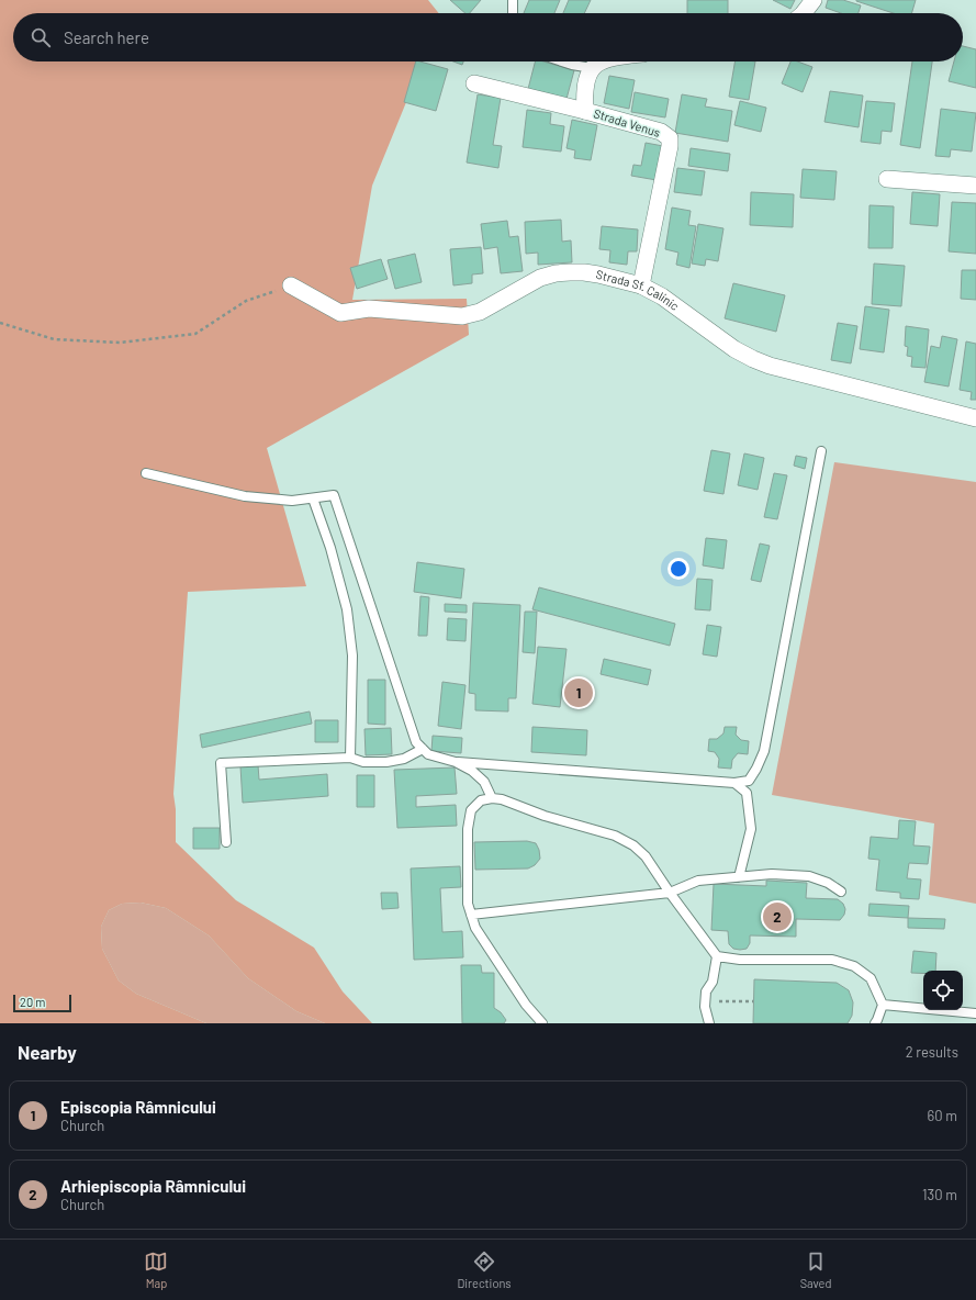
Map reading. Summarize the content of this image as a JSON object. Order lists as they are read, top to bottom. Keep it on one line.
{"streets":{"street":["Strada Venus","Strada Sf. Calinic"]},"crossings":[["Strada Venus","Strada Sf. Calinic"]],"scale_bar":"20 m","page":{"search":"Search here","pins":["1","2"],"scale":"20 m","heading":["Nearby","2 results"],"list":[{"mark":"1","name":"Episcopia Râmnicului","note":"Church","value":"60 m"},{"mark":"2","name":"Arhiepiscopia Râmnicului","note":"Church","value":"130 m"}],"nav":["Map","Directions","Saved"]}}
